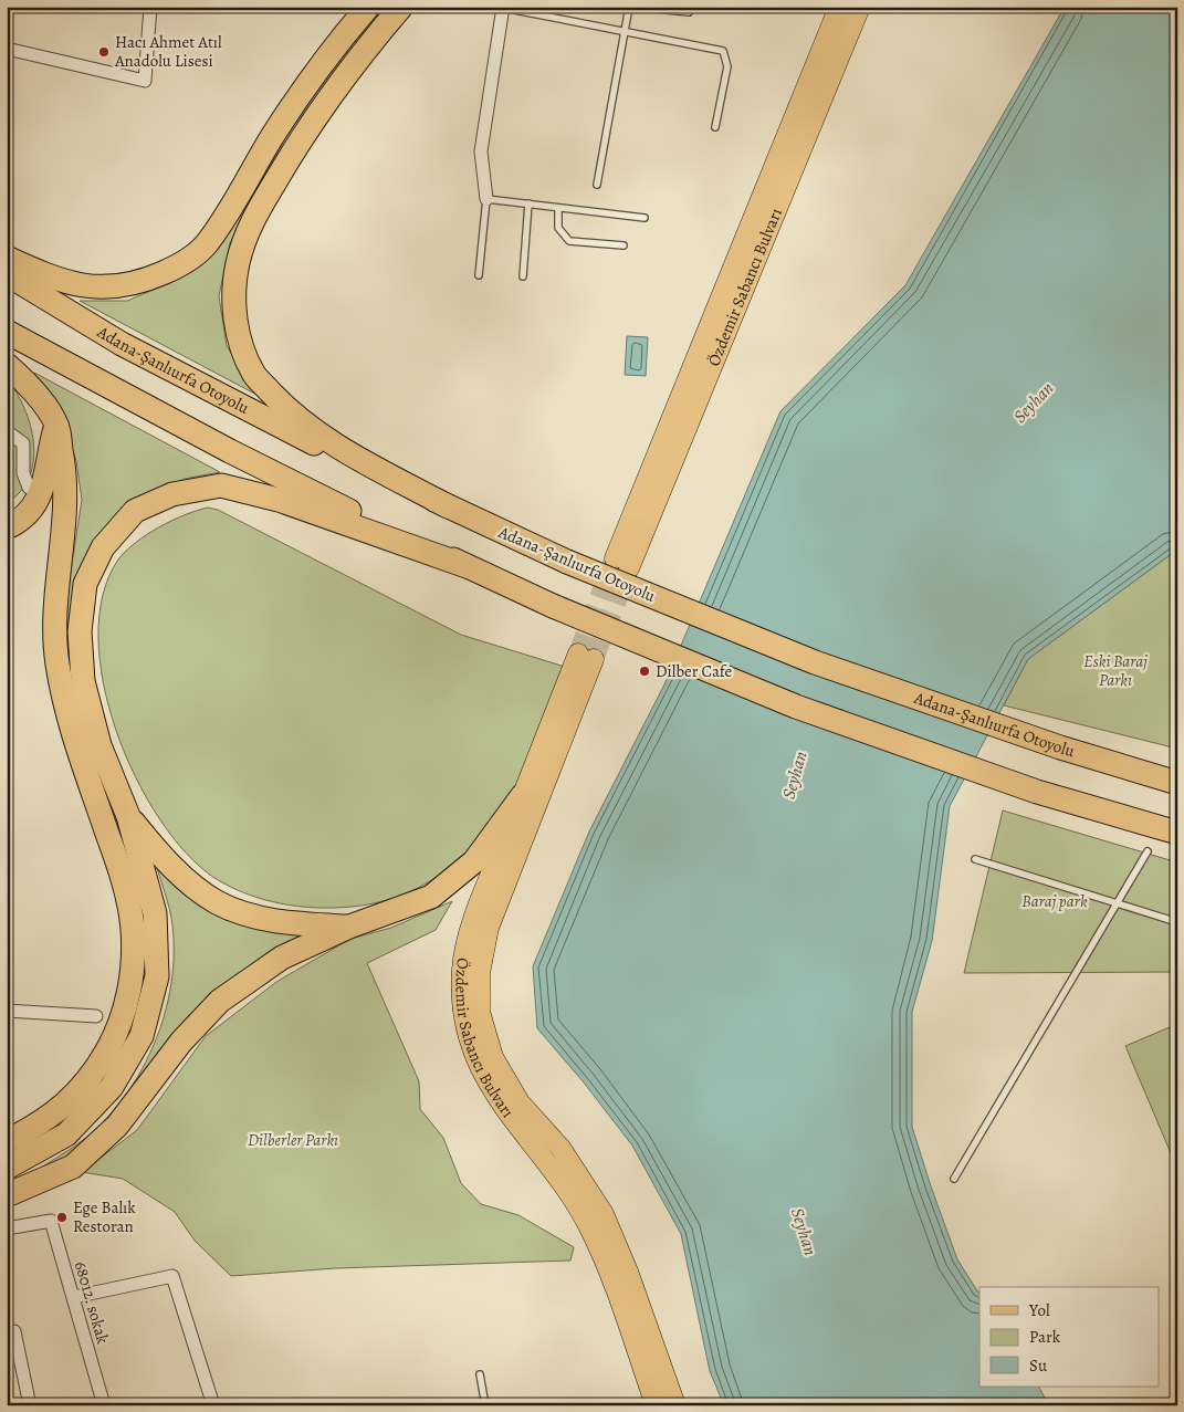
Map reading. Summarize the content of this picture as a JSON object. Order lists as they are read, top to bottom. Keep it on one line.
{"streets":{"highway":["Adana-Şanlıurfa Otoyolu"],"main road":["Özdemir Sabancı Bulvarı"],"street":["68012. sokak"]},"water":["Seyhan"],"parks":["Eski Baraj Parkı","Baraj park","Dilberler Parkı"],"places":["Hacı Ahmet Atıl Anadolu Lisesi","Dilber Cafe","Ege Balık Restoran"],"legend":["Yol","Park","Su"]}
